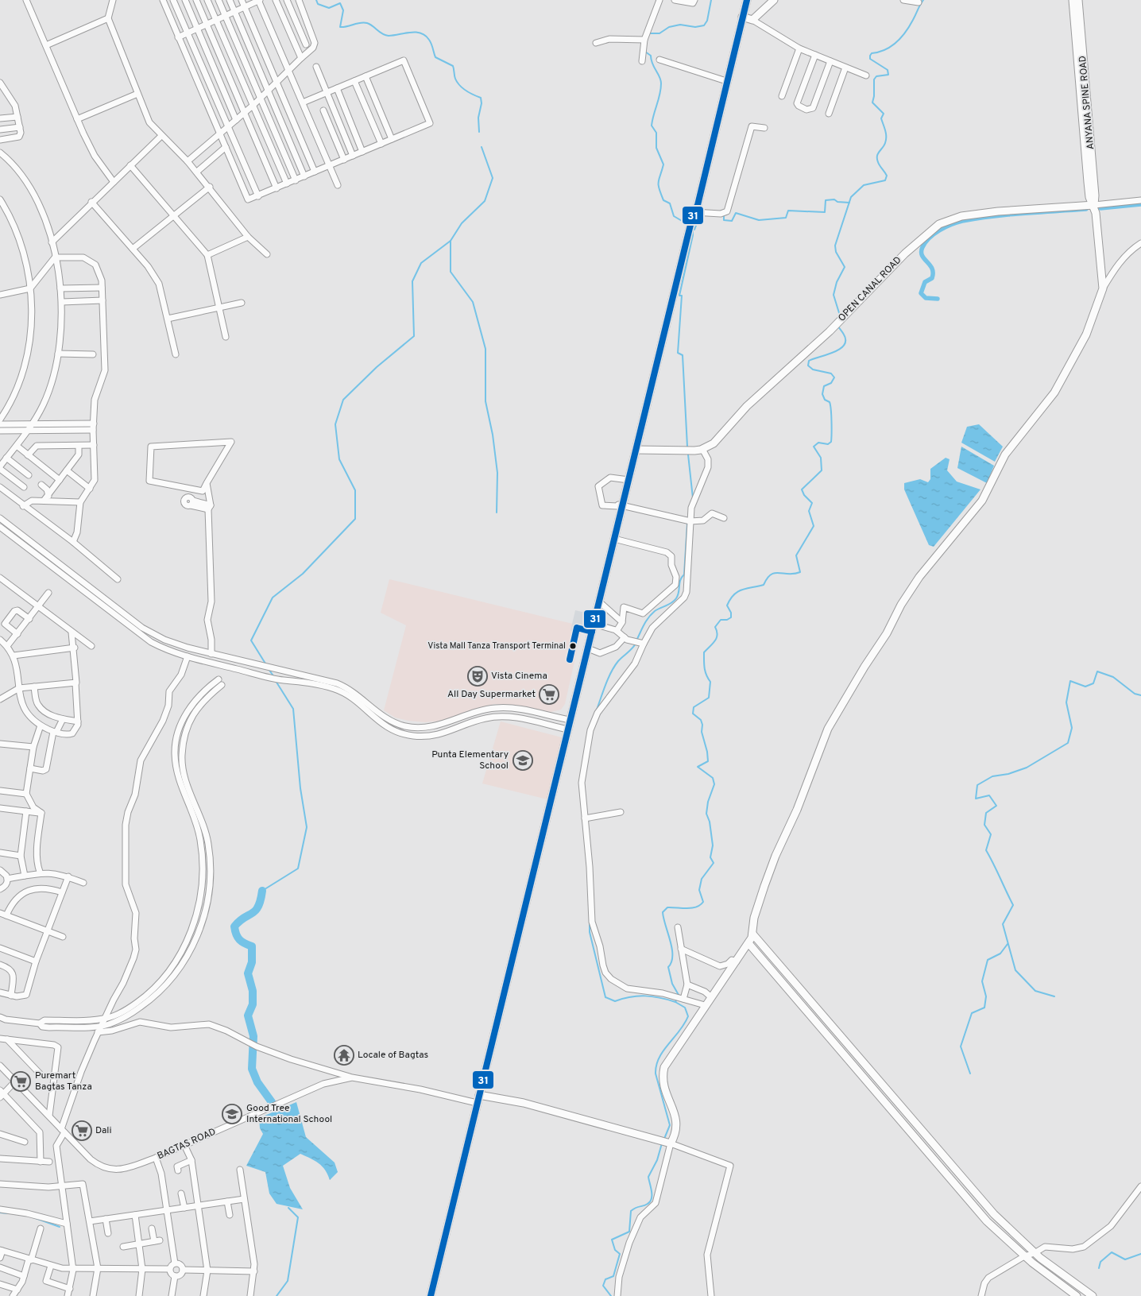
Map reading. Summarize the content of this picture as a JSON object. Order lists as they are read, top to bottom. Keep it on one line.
{"streets":{"main road":["ANYANA SPINE ROAD","OPEN CANAL ROAD"],"street":["BAGTAS ROAD"]},"crossings":[["ANYANA SPINE ROAD","OPEN CANAL ROAD"]],"places":{"other":["Vista Mall Tanza Transport Terminal"],"theatre":["Vista Cinema"],"supermarket":["All Day Supermarket","Puremart Bagtas Tanza","Dali"],"school or university":["Punta Elementary School","Good Tree International School"],"temple":["Locale of Bagtas"]},"lines":["transit line 31"]}
